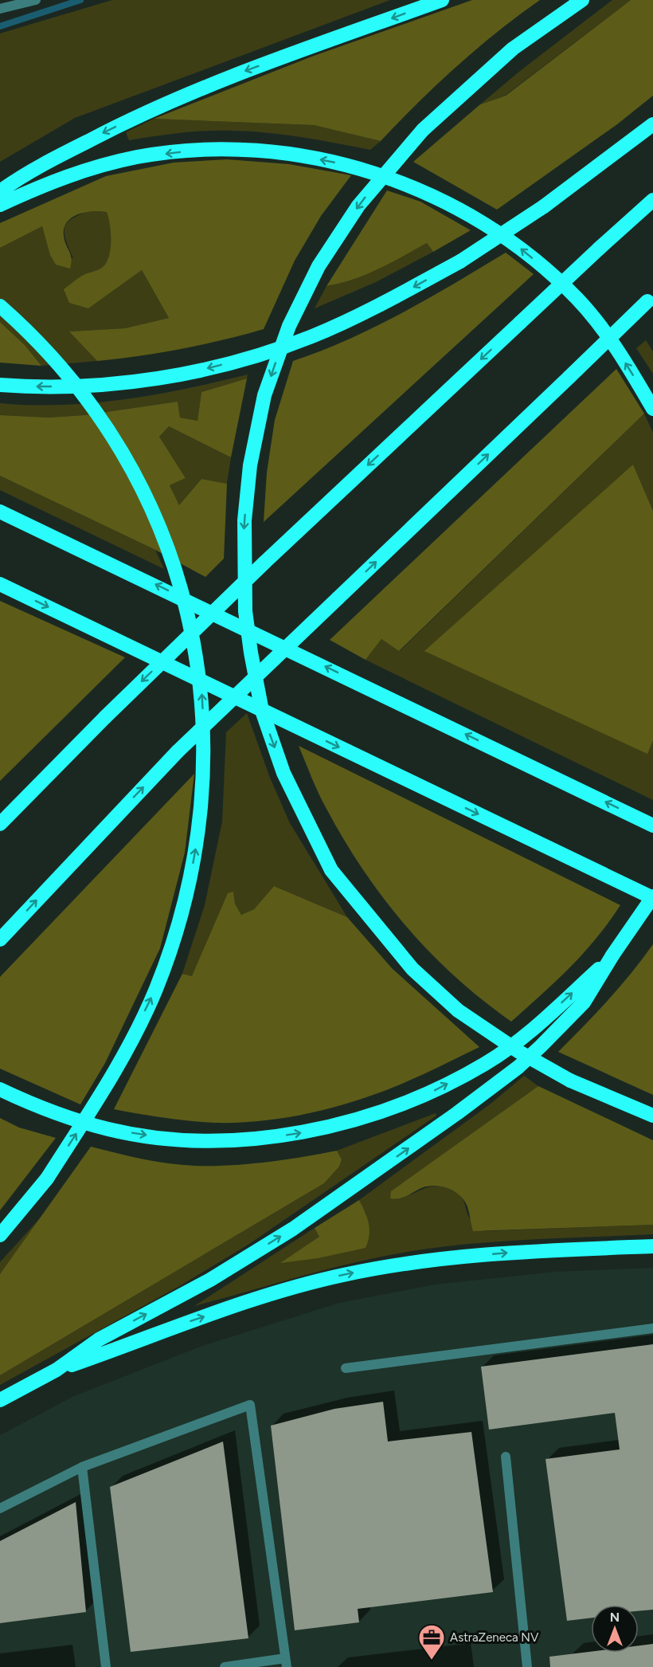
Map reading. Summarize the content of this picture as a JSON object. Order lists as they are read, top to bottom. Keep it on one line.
{"places":{"office":["AstraZeneca NV"]},"north":"top"}
